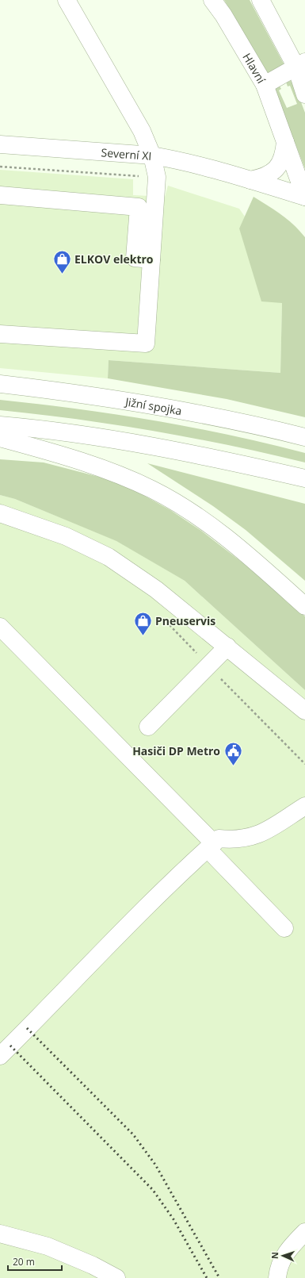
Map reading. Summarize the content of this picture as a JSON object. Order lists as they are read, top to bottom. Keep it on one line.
{"streets":{"main road":["Hlavní","Severní XI","Jižní spojka"]},"crossings":[["Hlavní","Severní XI"]],"places":{"shop":["ELKOV elektro","Pneuservis"],"public building":["Hasiči DP Metro"]},"scale_bar":"20 m","north":"left"}
